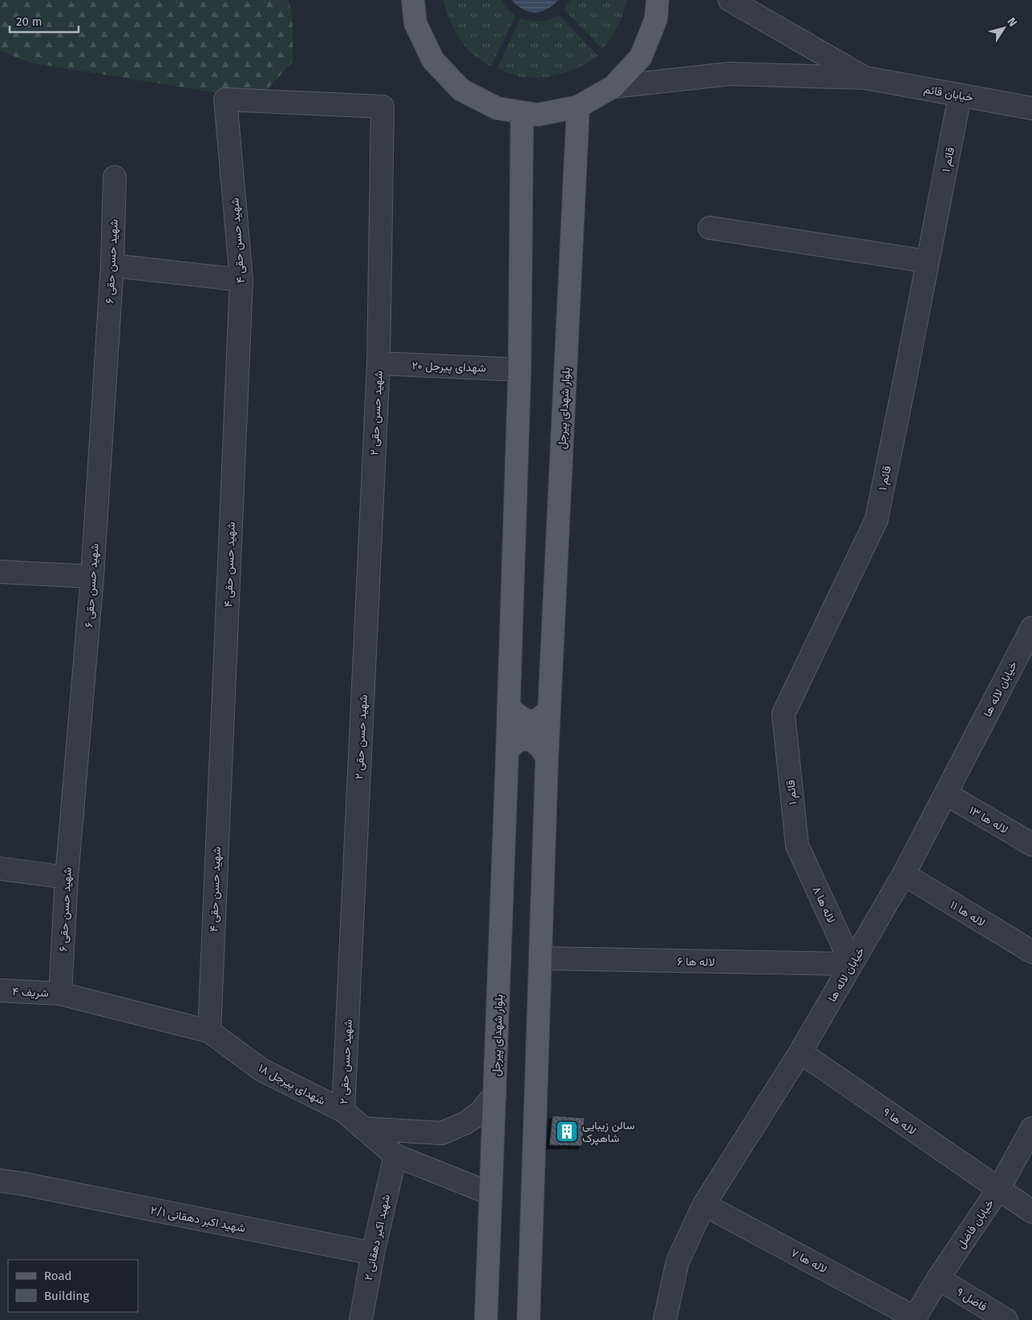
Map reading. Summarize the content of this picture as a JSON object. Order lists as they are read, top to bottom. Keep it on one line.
{"streets":{"main road":["بلوار شهدای پیرجل"],"street":["خیابان قائم","قائم ۱","شهید حسن حقی ۴","شهید حسن حقی ۶","شهدای پیرجل ۲۰","شهید حسن حقی ۲","خیابان لاله ها","لاله ها ۱۳","لاله ها ۸","لاله ها ۱۱","لاله ها ۶","شریف ۴","شهدای پیرجل ۱۸","لاله ها ۹","شهید اکبر دهقانی ۲/۱","خیابان فاضل","شهید اکبر دهقانی ۲","لاله ها ۷","فاضل ۹"]},"crossings":[["خیابان قائم","قائم ۱"],["قائم ۱","لاله ها ۸"],["شهید حسن حقی ۴","شهید حسن حقی ۲"],["شهید حسن حقی ۴","شهدای پیرجل ۱۸"],["شهید حسن حقی ۶","شریف ۴"],["شهید حسن حقی ۶","شهدای پیرجل ۱۸"],["شهدای پیرجل ۲۰","بلوار شهدای پیرجل"],["شهدای پیرجل ۲۰","شهید حسن حقی ۲"],["بلوار شهدای پیرجل","لاله ها ۶"],["بلوار شهدای پیرجل","شهدای پیرجل ۱۸"],["شهید حسن حقی ۲","شهدای پیرجل ۱۸"],["خیابان لاله ها","لاله ها ۱۳"],["خیابان لاله ها","لاله ها ۸"],["خیابان لاله ها","لاله ها ۱۱"],["خیابان لاله ها","لاله ها ۶"],["خیابان لاله ها","لاله ها ۹"],["خیابان لاله ها","لاله ها ۷"],["لاله ها ۸","لاله ها ۶"],["شریف ۴","شهدای پیرجل ۱۸"],["شهدای پیرجل ۱۸","شهید اکبر دهقانی ۲"],["لاله ها ۹","خیابان فاضل"],["شهید اکبر دهقانی ۲/۱","شهید اکبر دهقانی ۲"],["خیابان فاضل","لاله ها ۷"],["خیابان فاضل","فاضل ۹"]],"places":{"building":["سالن زیبایی شاهپرک"]},"legend":["Road","Building"],"scale_bar":"20 m","north":"top right"}
